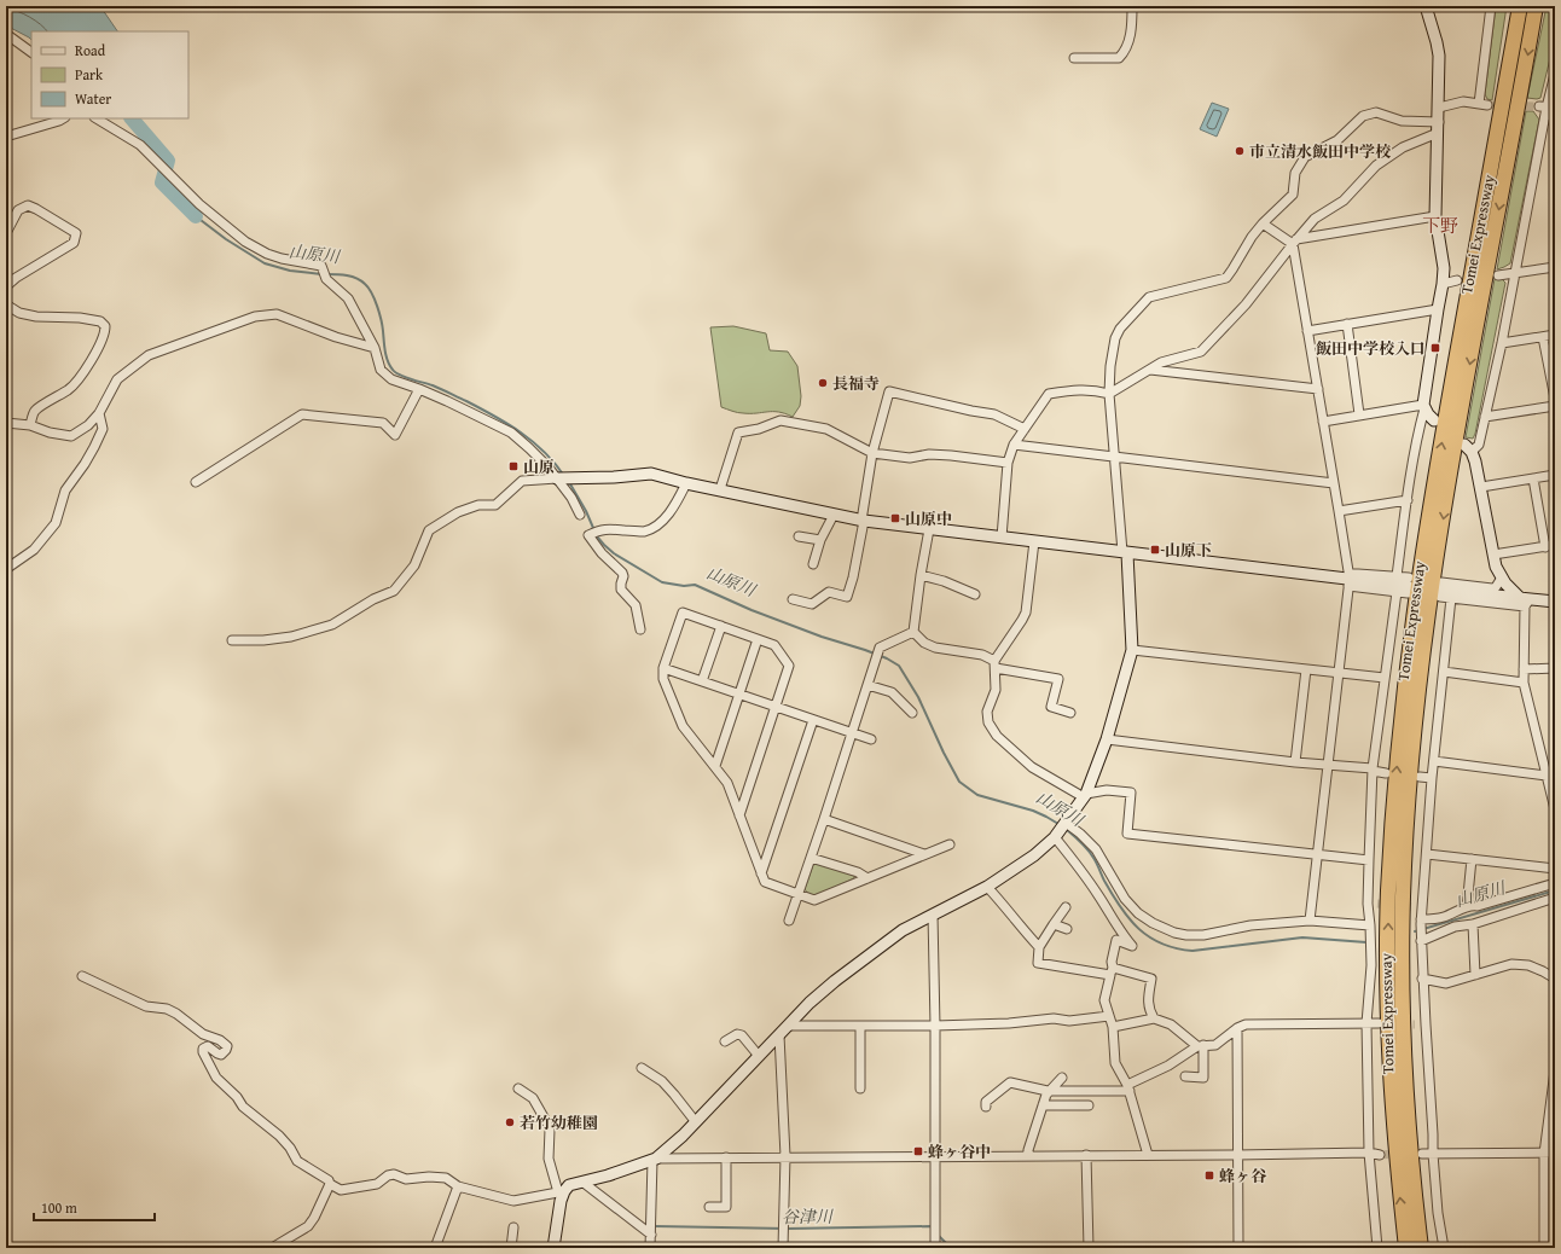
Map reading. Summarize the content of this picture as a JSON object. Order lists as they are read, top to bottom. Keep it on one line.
{"streets":{"highway":["Tomei Expressway"]},"districts":["下野"],"water":["山原川","谷津川"],"places":{"other":["市立清水飯田中学校","長福寺","若竹幼稚園"],"transit":["飯田中学校入口","山原","山原中","山原下","蜂ヶ谷中","蜂ヶ谷"]},"legend":["Road","Park","Water"],"scale_bar":"100 m"}
